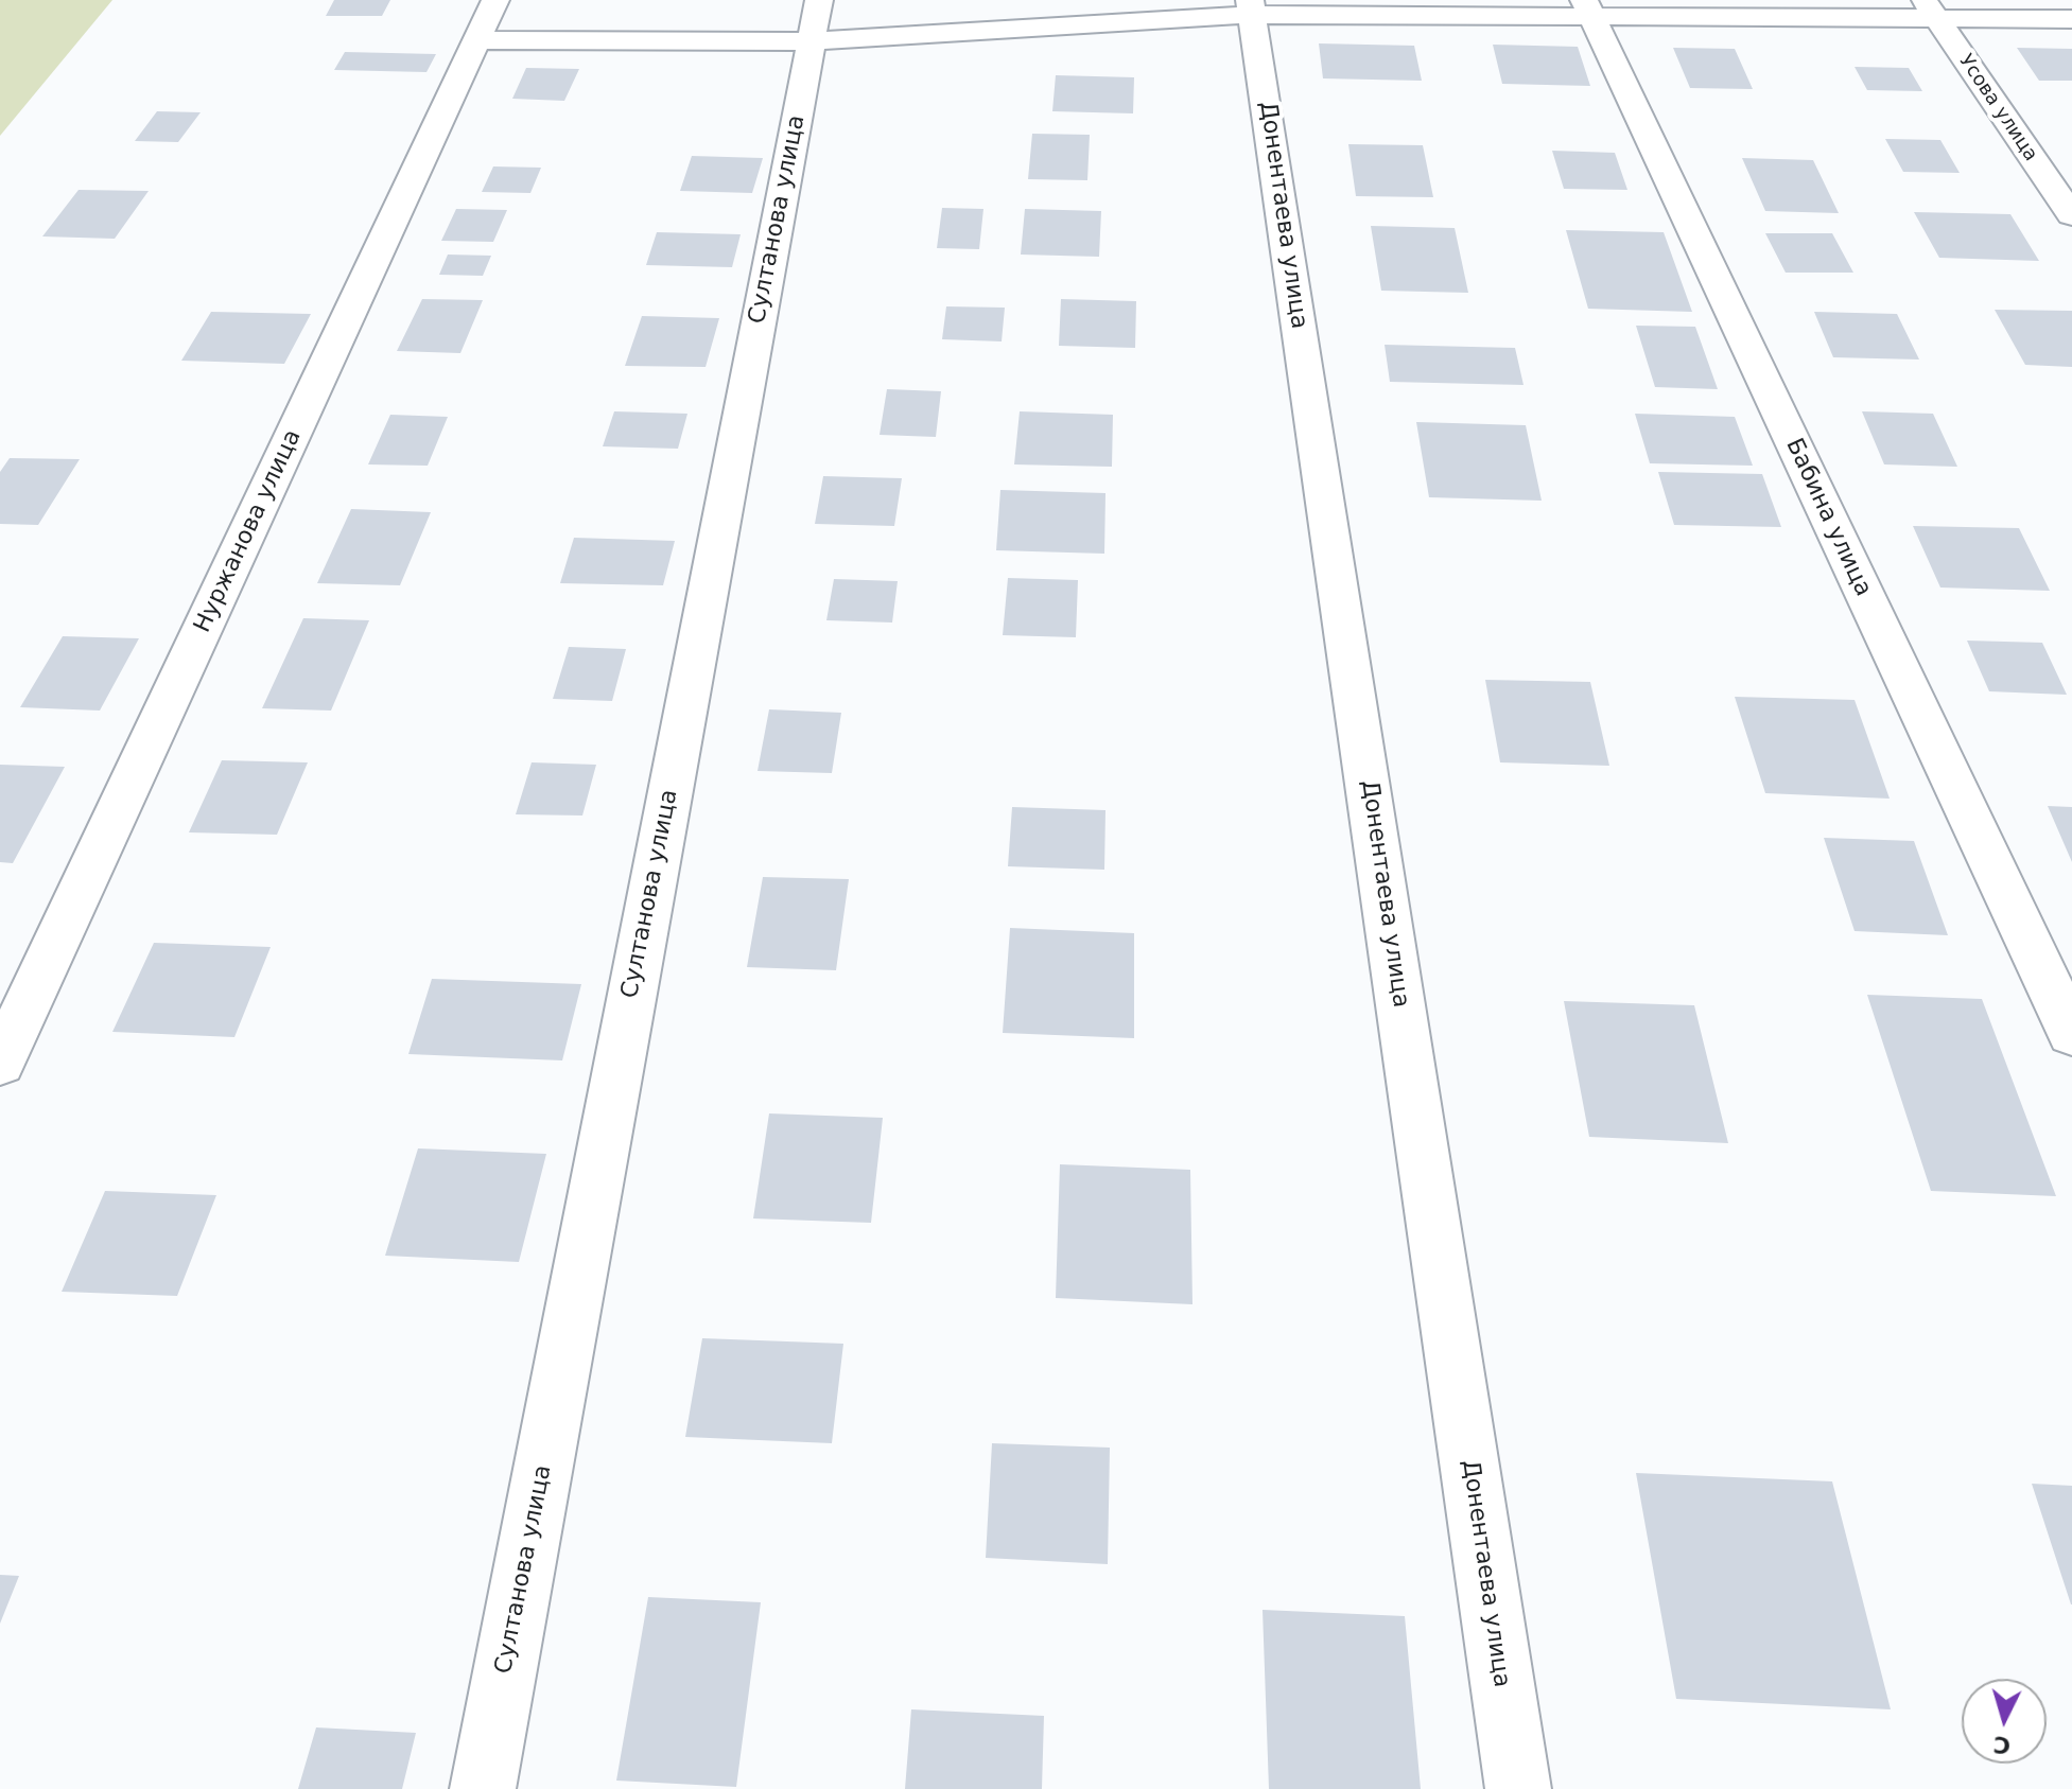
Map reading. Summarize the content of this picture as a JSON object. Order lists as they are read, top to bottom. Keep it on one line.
{"streets":{"street":["Усова улица","Донентаева улица","Султанова улица","Бабина улица","Нуржанова улица"]},"north":"bottom"}
